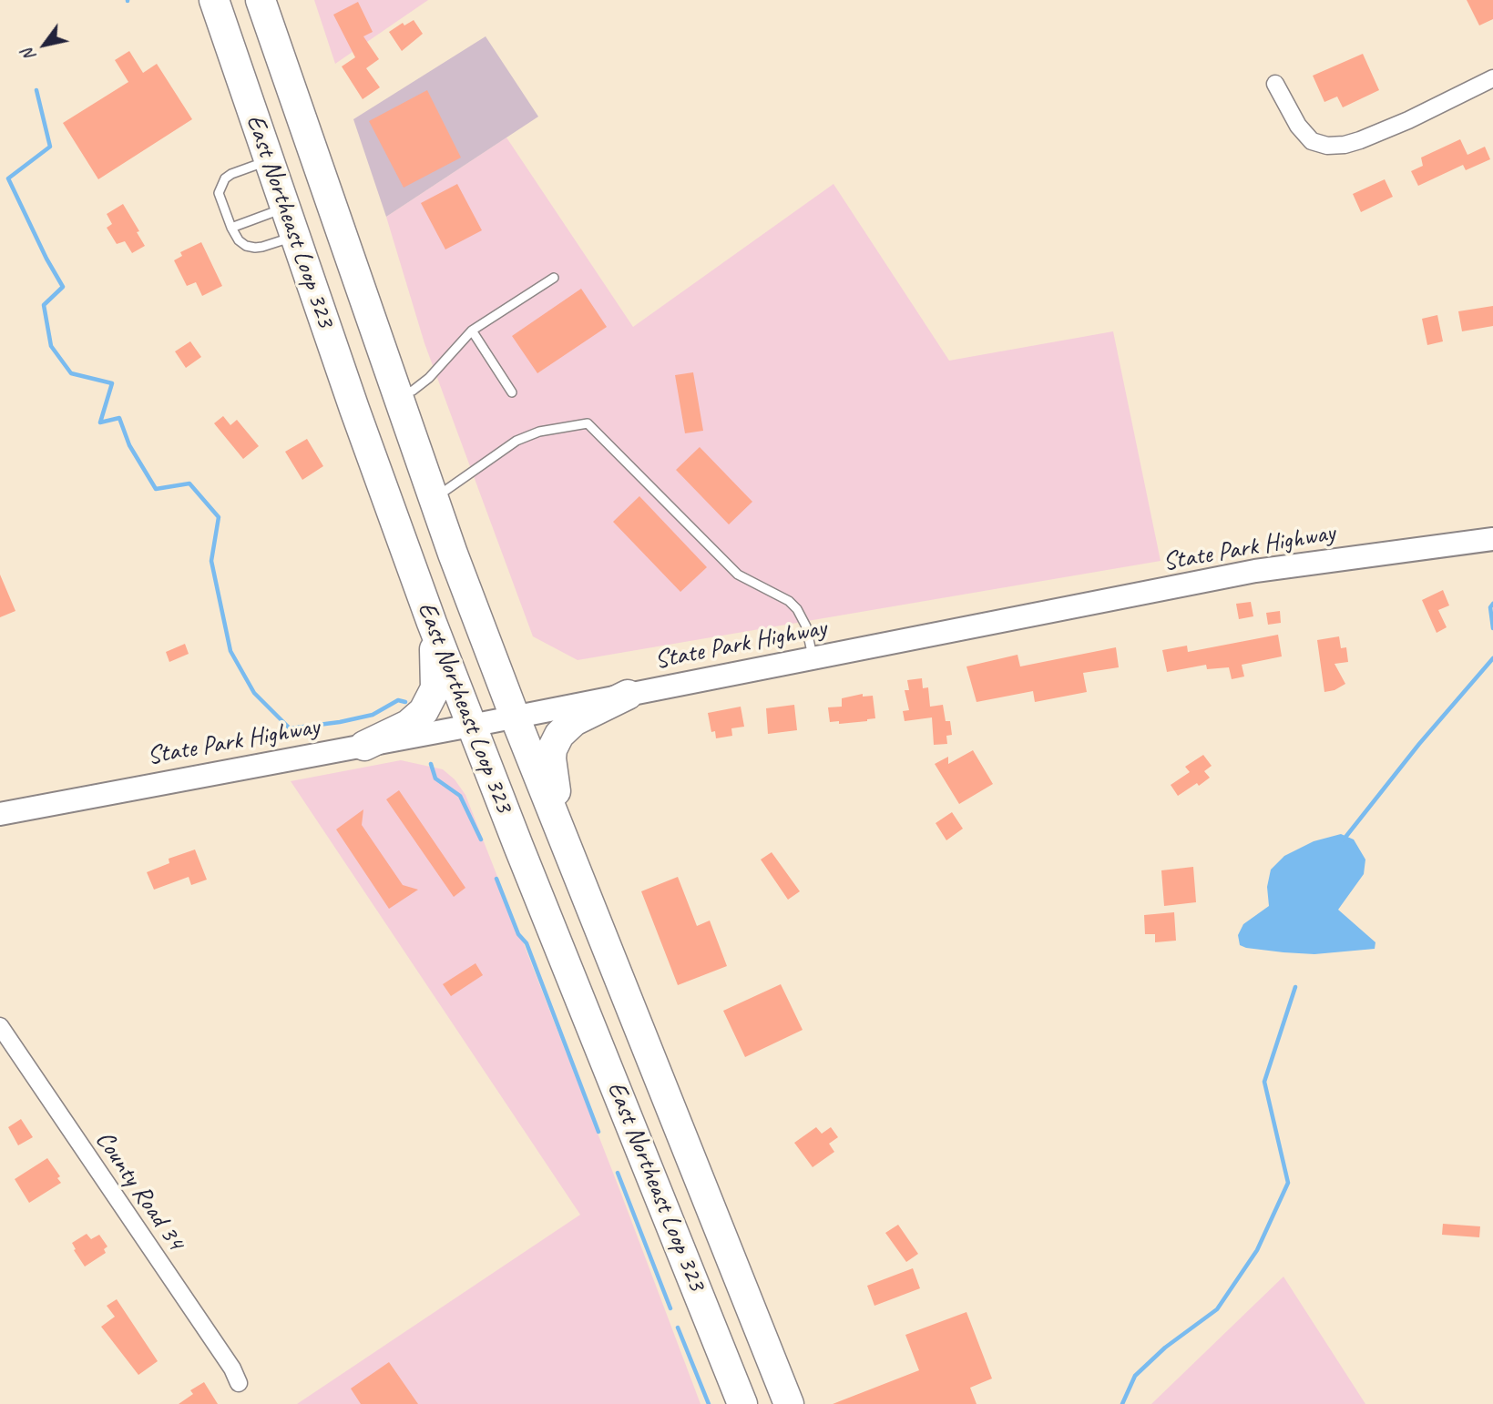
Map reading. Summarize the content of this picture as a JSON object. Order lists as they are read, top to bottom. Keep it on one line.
{"streets":{"highway":["East Northeast Loop 323"],"main road":["State Park Highway"],"street":["County Road 34"]},"crossings":[["East Northeast Loop 323","State Park Highway"]],"north":"bottom left"}
